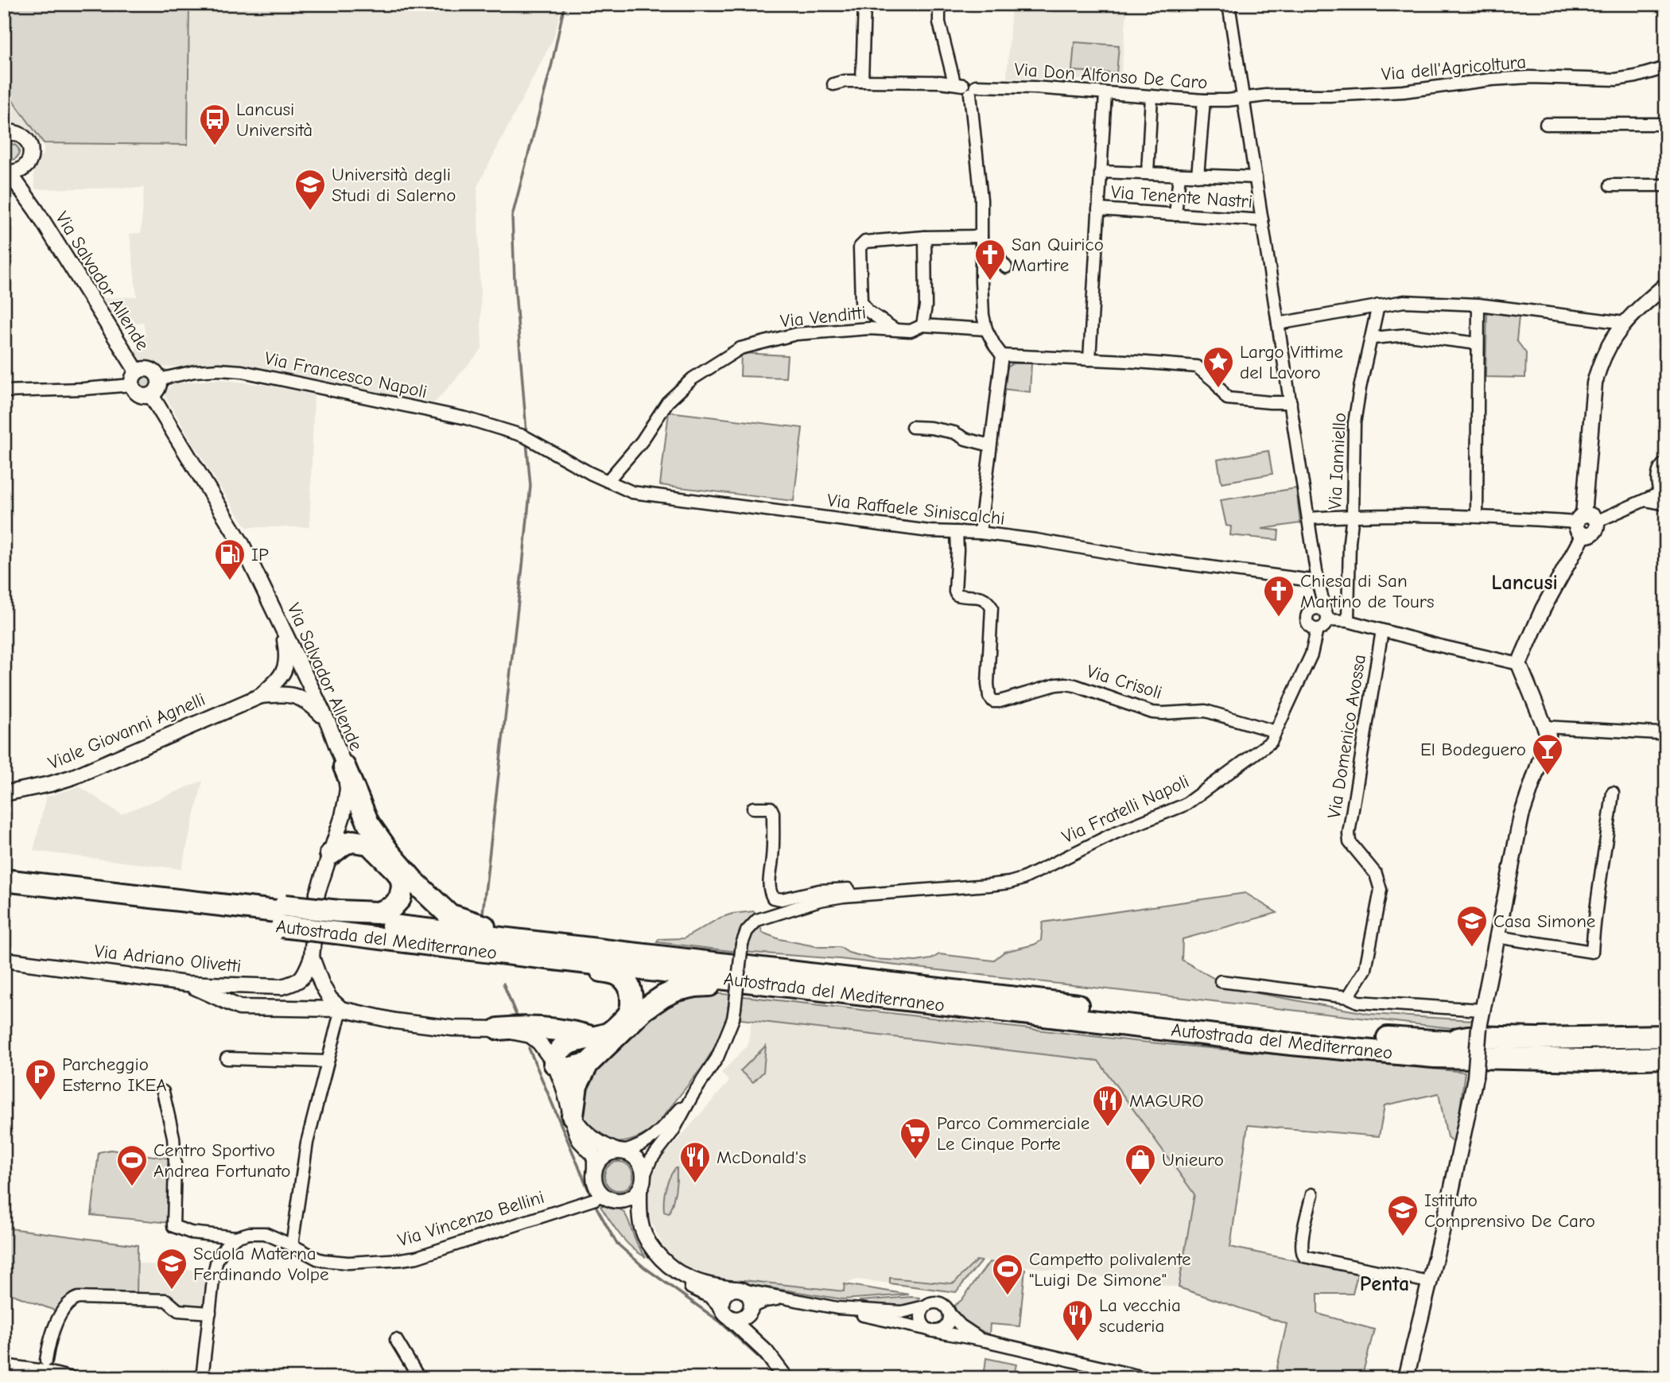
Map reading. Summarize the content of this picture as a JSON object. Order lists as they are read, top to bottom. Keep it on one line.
{"streets":{"highway":["Autostrada del Mediterraneo"],"street":["Via dell'Agricoltura","Via Don Alfonso De Caro","Via Tenente Nastri","Via Salvador Allende","Via Venditti","Via Francesco Napoli","Via Ianniello","Via Raffaele Siniscalchi","Via Crisoli","Viale Giovanni Agnelli","Via Domenico Avossa","Via Fratelli Napoli","Via Adriano Olivetti","Via Vincenzo Bellini"]},"crossings":[["Via dell'Agricoltura","Via Don Alfonso De Caro"],["Via Salvador Allende","Via Francesco Napoli"],["Via Salvador Allende","Viale Giovanni Agnelli"],["Via Salvador Allende","Via Adriano Olivetti"],["Via Venditti","Via Raffaele Siniscalchi"],["Via Francesco Napoli","Via Raffaele Siniscalchi"],["Via Raffaele Siniscalchi","Via Crisoli"],["Via Crisoli","Via Fratelli Napoli"],["Via Fratelli Napoli","Via Vincenzo Bellini"]],"districts":["Lancusi","Penta"],"places":{"bus stop":["Lancusi Università"],"school or university":["Università degli Studi di Salerno","Casa Simone","Istituto Comprensivo De Caro","Scuola Materna Ferdinando Volpe"],"church":["San Quirico Martire","Chiesa di San Martino de Tours"],"place":["Largo Vittime del Lavoro"],"fuel station":["IP"],"bar":["El Bodeguero"],"parking":["Parcheggio Esterno IKEA"],"restaurant":["MAGURO","McDonald's","La vecchia scuderia"],"supermarket":["Parco Commerciale Le Cinque Porte"],"shop":["Unieuro"],"sports":["Centro Sportivo Andrea Fortunato","Campetto polivalente \"Luigi De Simone\""]}}
